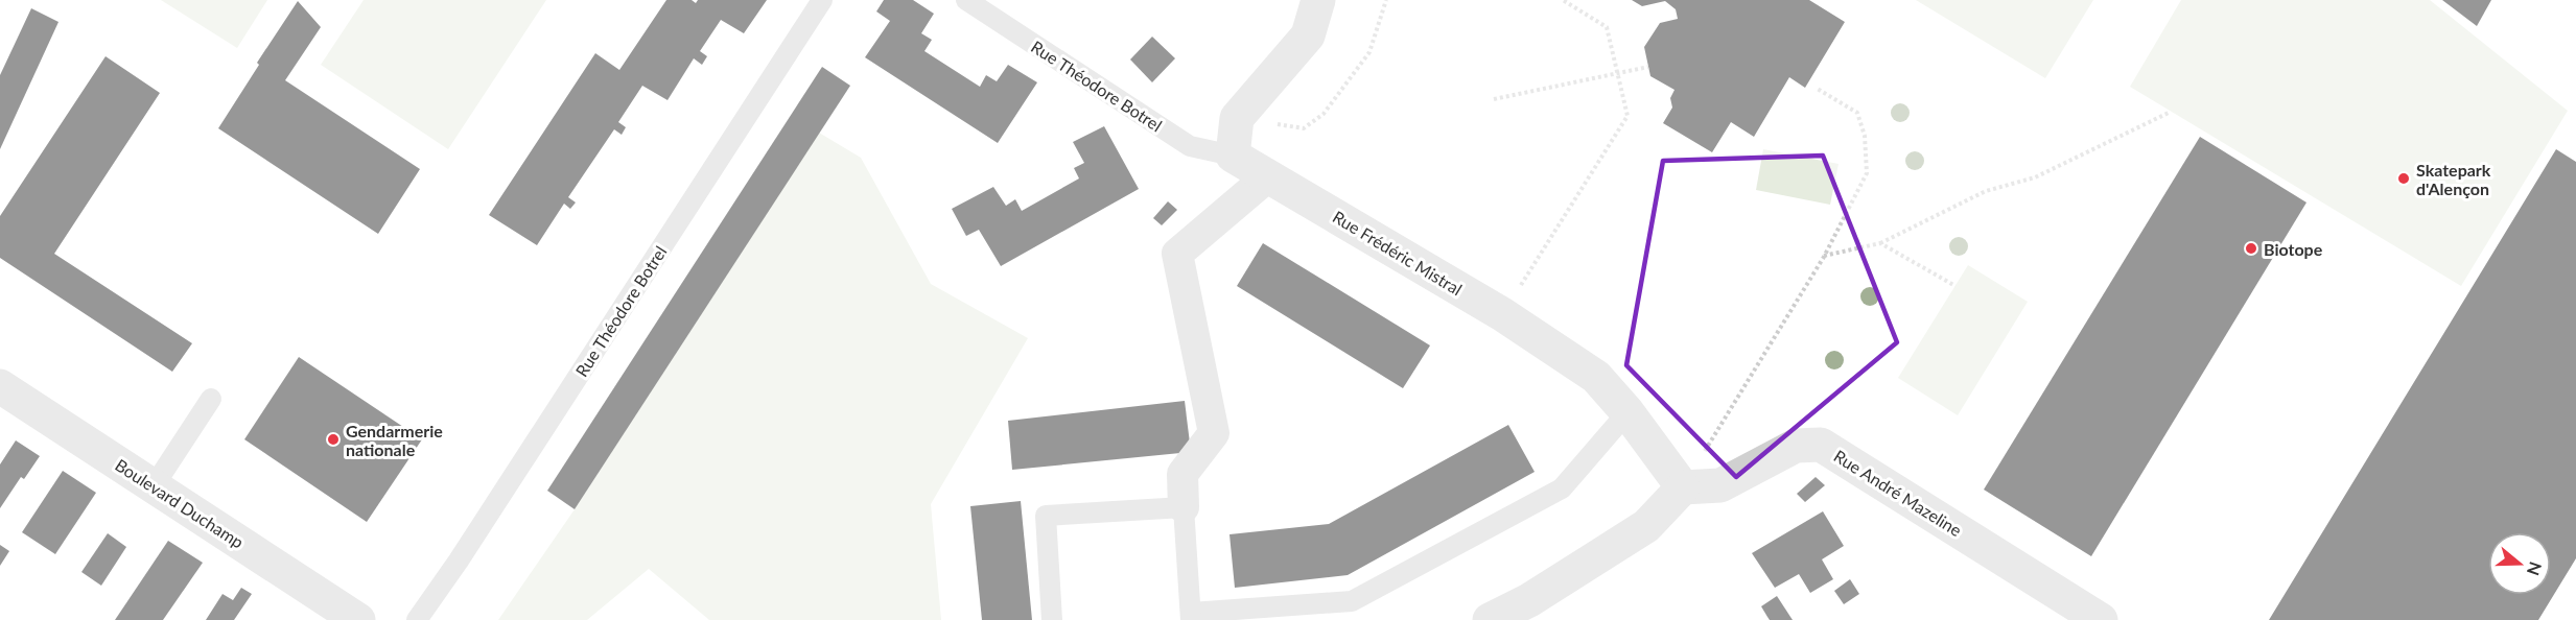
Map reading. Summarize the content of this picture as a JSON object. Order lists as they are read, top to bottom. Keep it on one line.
{"streets":{"street":["Rue Frédéric Mistral","Rue André Mazeline","Boulevard Duchamp"],"lane":["Rue Théodore Botrel"]},"crossings":[["Rue Théodore Botrel","Rue Frédéric Mistral"],["Rue Frédéric Mistral","Rue André Mazeline"]],"places":["Skatepark d'Alençon","Biotope","Gendarmerie nationale"],"north":"right"}
